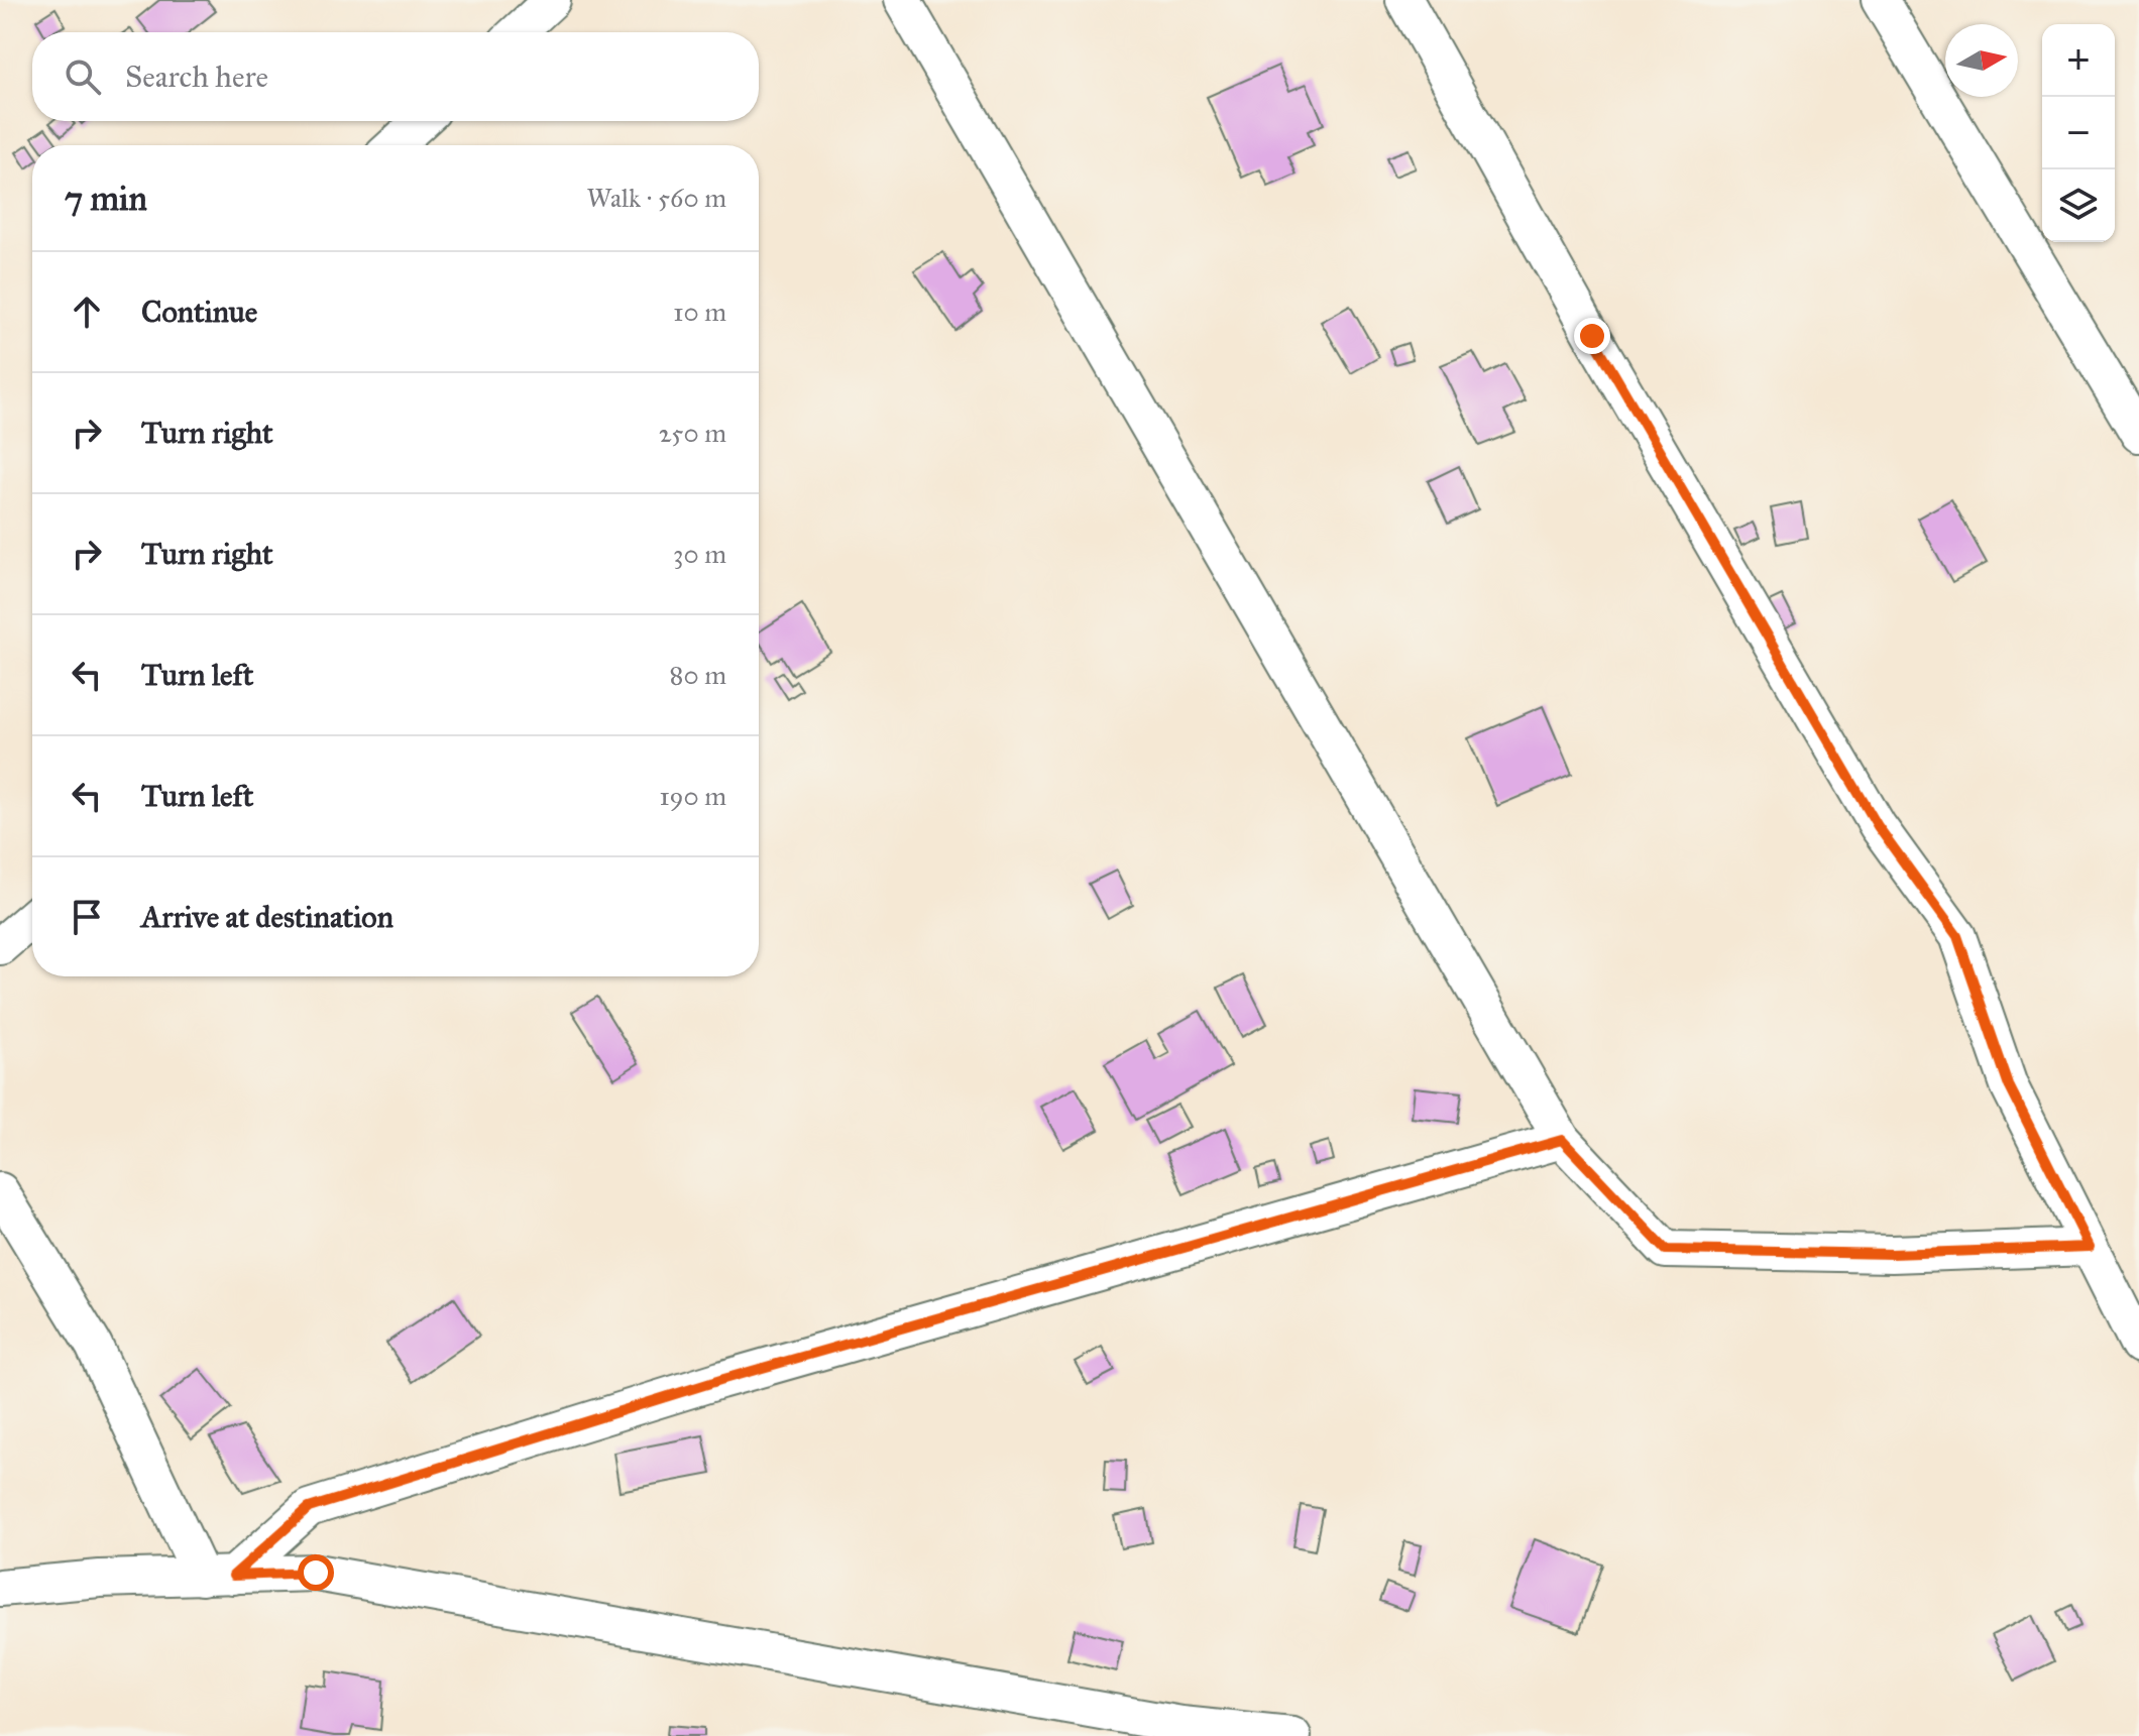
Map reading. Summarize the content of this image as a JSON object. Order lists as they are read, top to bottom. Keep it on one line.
{"north":"right","page":{"map_buttons":["+","−"],"search":"Search here","heading":["7 min","Walk · 560 m"],"list":[["Continue","10 m"],["Turn right","250 m"],["Turn right","30 m"],["Turn left","80 m"],["Turn left","190 m"],"Arrive at destination"]}}
